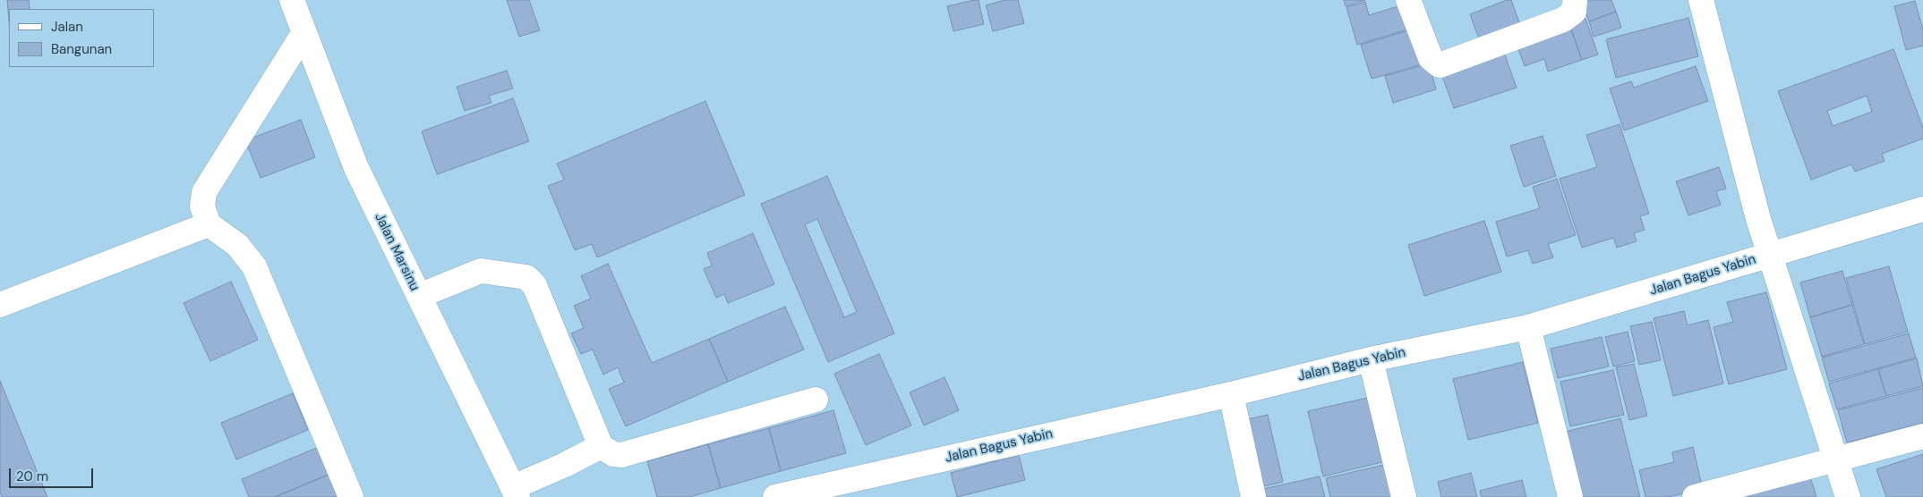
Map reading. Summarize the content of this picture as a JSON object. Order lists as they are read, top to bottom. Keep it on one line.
{"streets":{"street":["Jalan Marsinu","Jalan Bagus Yabin"]},"legend":["Jalan","Bangunan"],"scale_bar":"20 m"}
